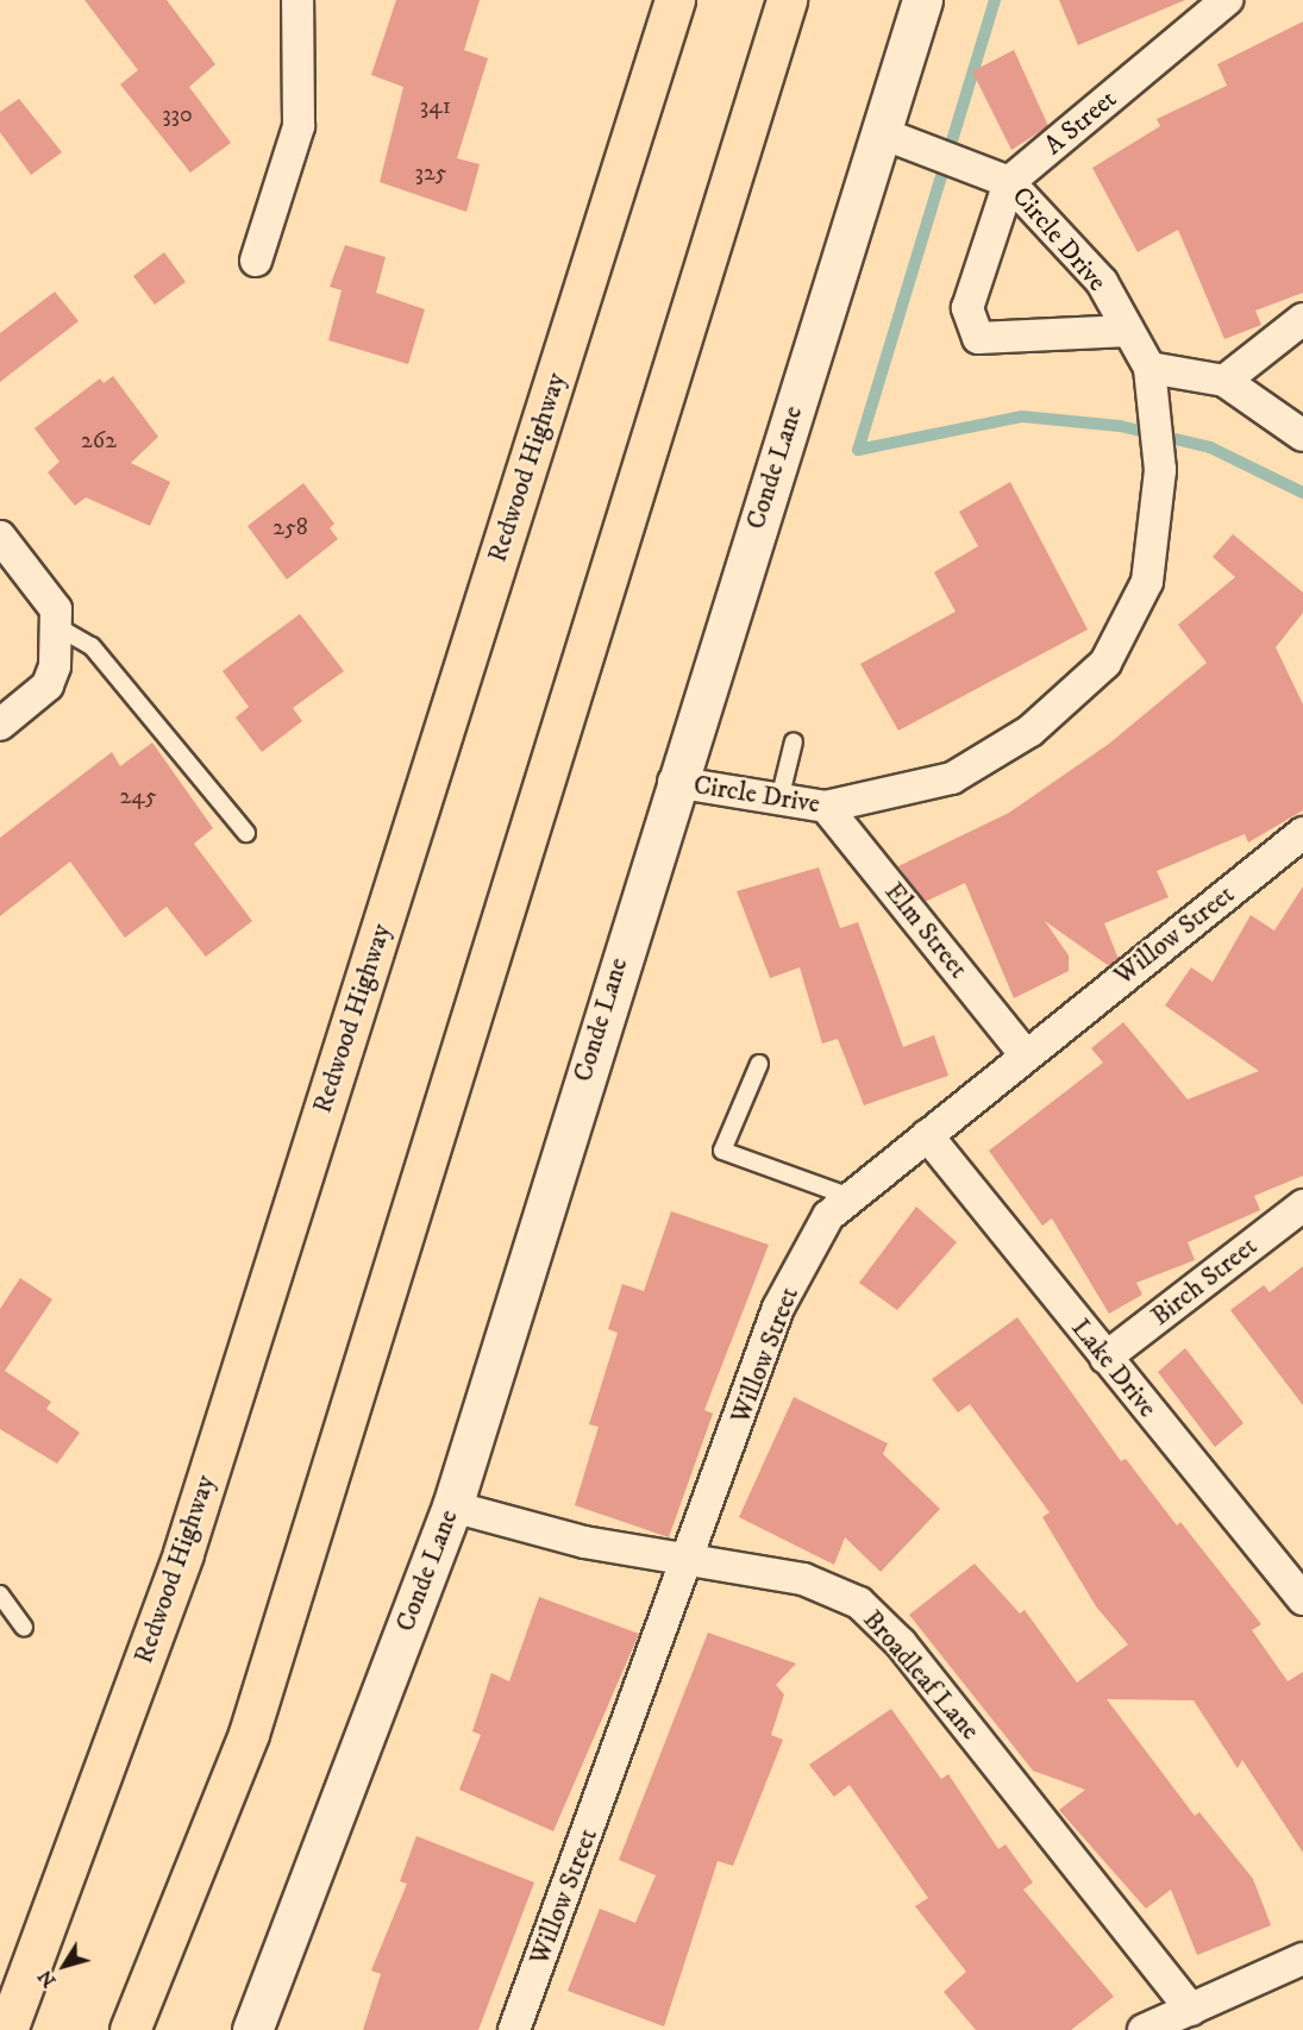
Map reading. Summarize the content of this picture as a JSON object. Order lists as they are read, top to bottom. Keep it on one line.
{"streets":{"highway":["Redwood Highway"],"street":["A Street","Circle Drive","Conde Lane","Elm Street","Willow Street","Birch Street","Lake Drive","Broadleaf Lane"]},"crossings":[["A Street","Circle Drive"],["Circle Drive","Conde Lane"],["Circle Drive","Elm Street"],["Conde Lane","Broadleaf Lane"],["Elm Street","Willow Street"],["Willow Street","Lake Drive"],["Willow Street","Broadleaf Lane"],["Birch Street","Lake Drive"]],"house_numbers":["341","330","325","262","258","245"],"north":"bottom left"}
